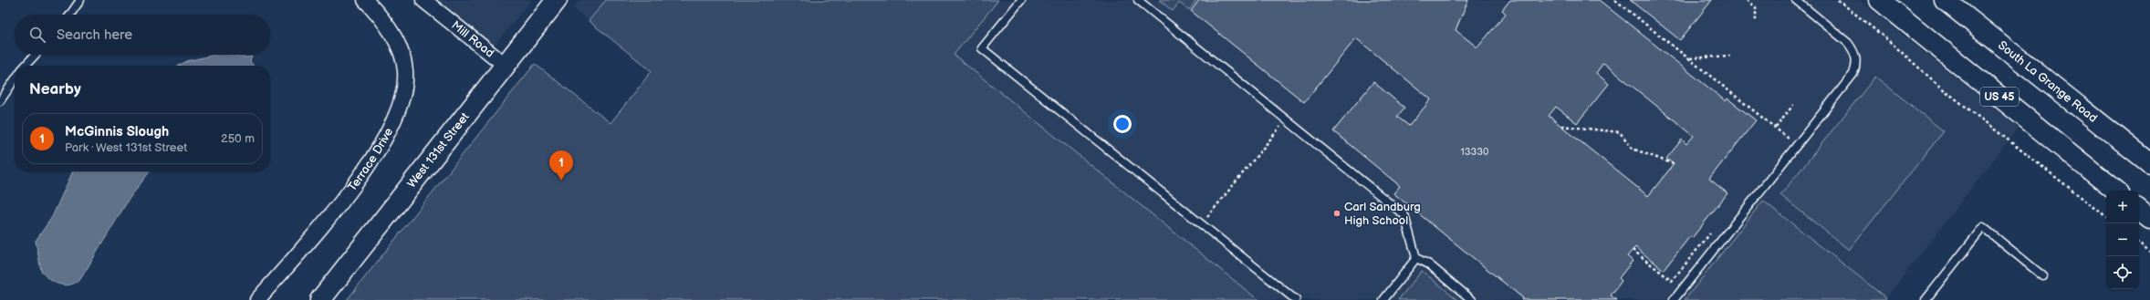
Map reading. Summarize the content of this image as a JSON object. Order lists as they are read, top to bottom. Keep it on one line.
{"streets":{"main road":["South La Grange Road","US 45","West 131st Street"],"street":["Mill Road","Terrace Drive"]},"crossings":[["Mill Road","West 131st Street"]],"places":["Carl Sandburg High School"],"house_numbers":["13330"],"page":{"search":"Search here","heading":"Nearby","list":[{"mark":"1","name":"McGinnis Slough","note":"Park · West 131st Street","value":"250 m"}],"pins":"1","map_buttons":["+","−"]}}
